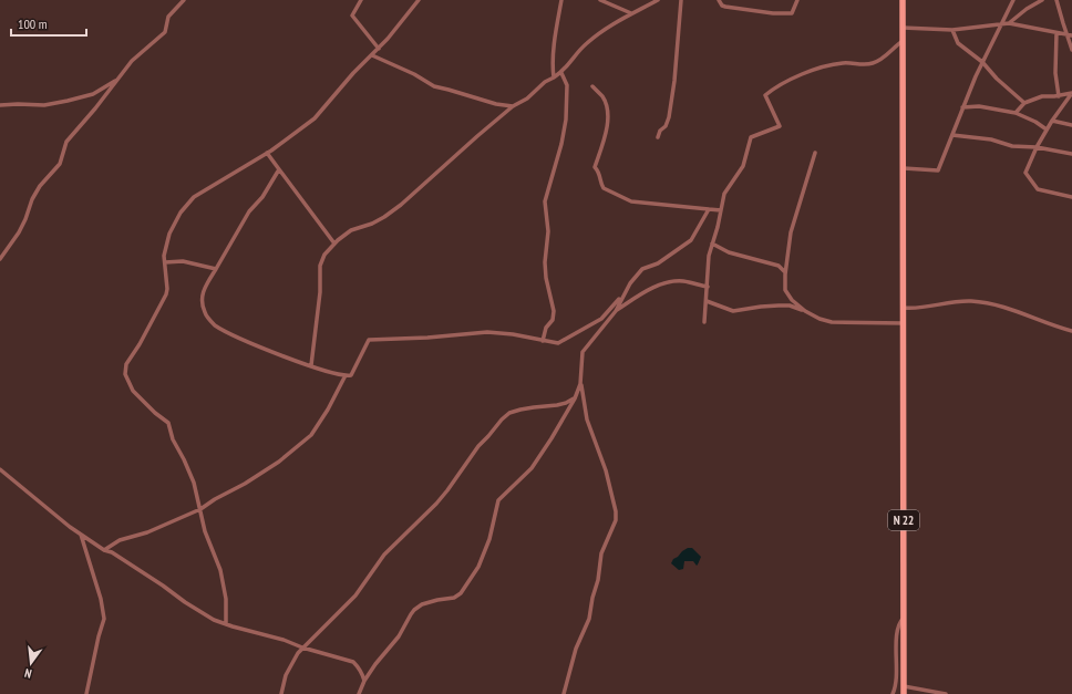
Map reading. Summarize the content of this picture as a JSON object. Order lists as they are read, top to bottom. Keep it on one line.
{"streets":{"main road":["N 22"]},"scale_bar":"100 m","north":"bottom"}
